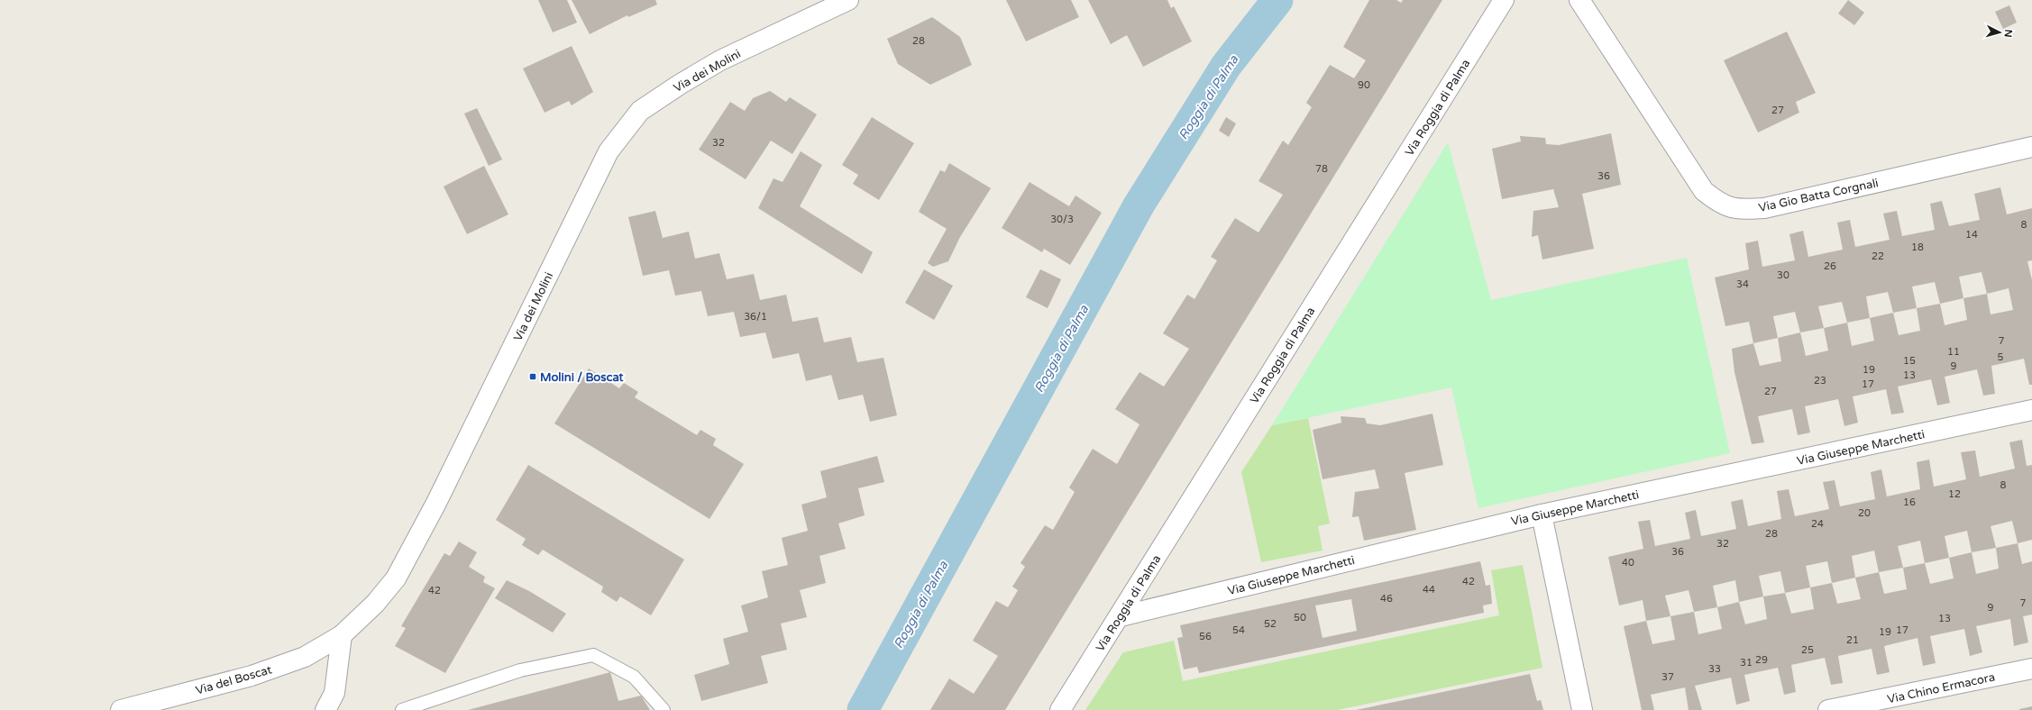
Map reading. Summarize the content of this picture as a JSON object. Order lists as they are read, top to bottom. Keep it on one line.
{"streets":{"street":["Via dei Molini","Via Roggia di Palma","Via Gio Batta Corgnali","Via Giuseppe Marchetti","Via del Boscat","Via Chino Ermacora"]},"crossings":[["Via dei Molini","Via del Boscat"],["Via Roggia di Palma","Via Giuseppe Marchetti"]],"water":["Roggia di Palma"],"places":{"transit":["Molini / Boscat"]},"house_numbers":["28","90","27","32","78","36","30/3","8","14","18","22","26","30","34","36/1","7","11","5","15","9","19","13","23","17","27","8","12","16","20","24","28","32","36","40","42","44","42","46","7","9","50","13","52","54","17","19","56","21","25","29","31","33","37"],"north":"right"}
